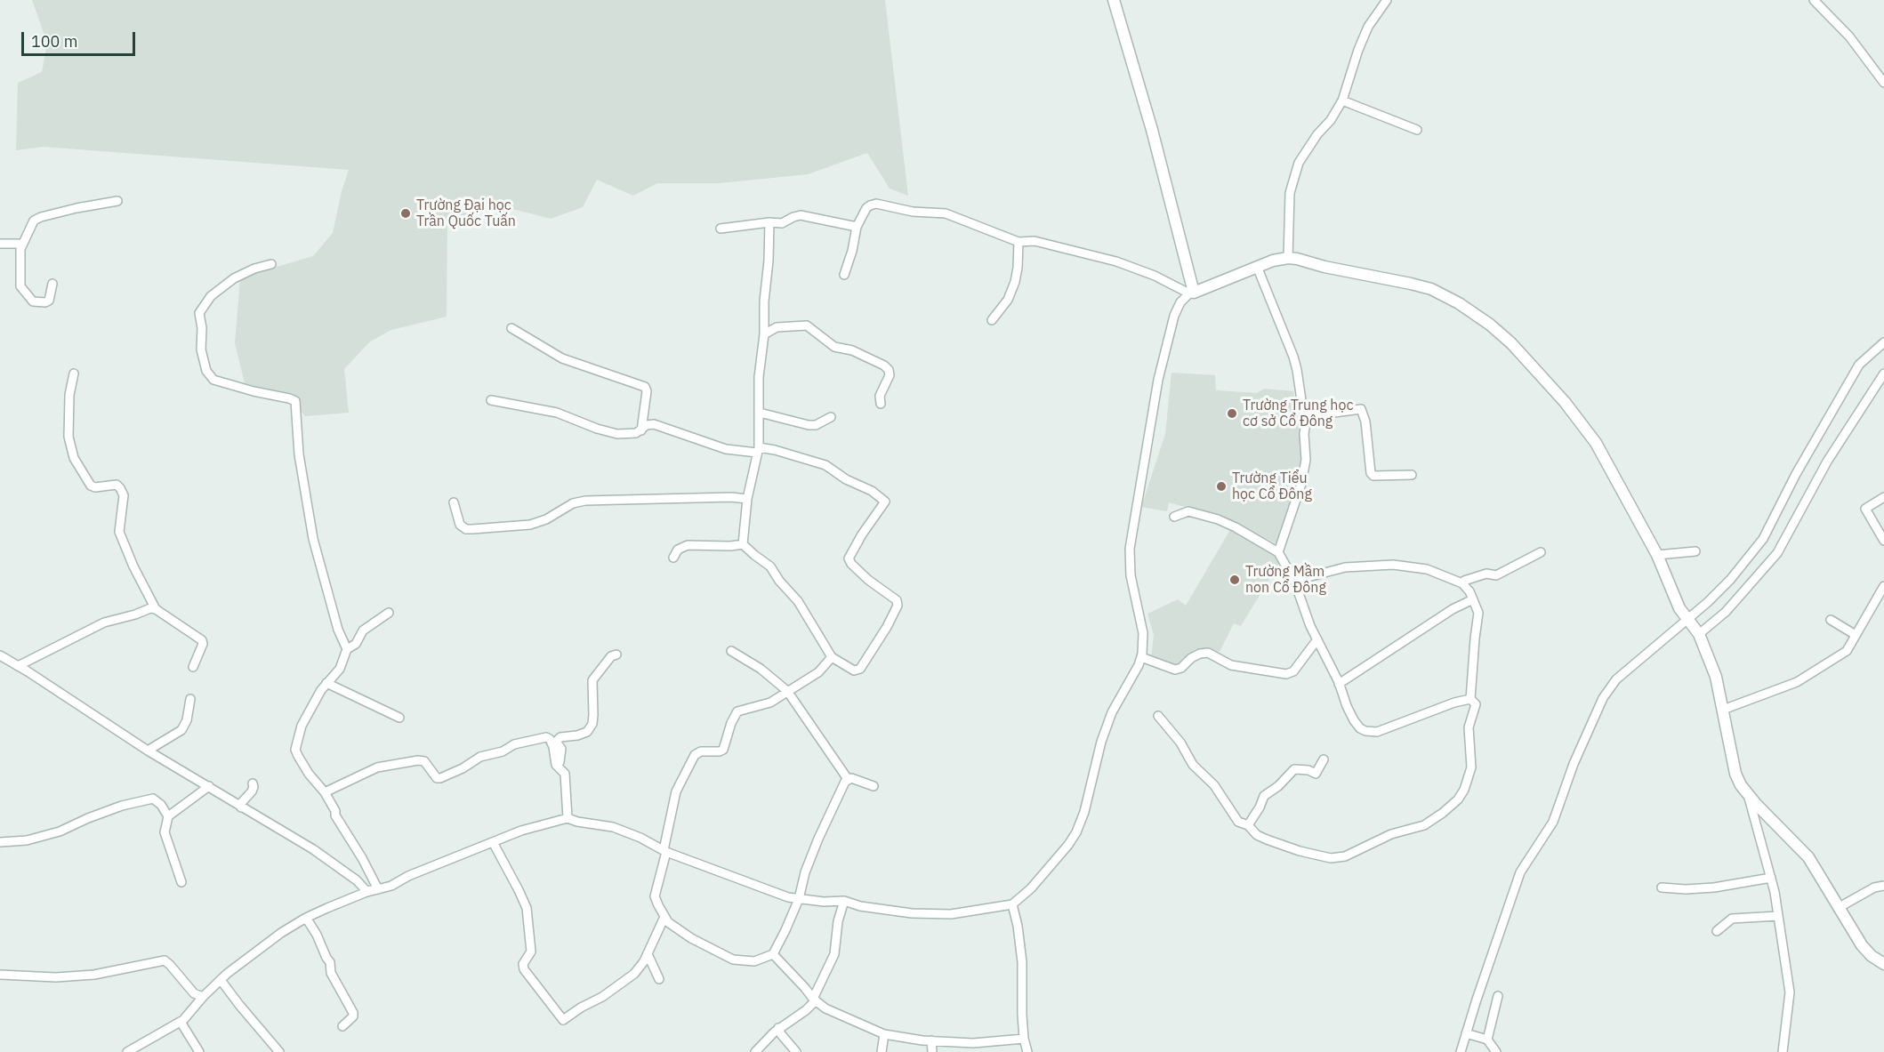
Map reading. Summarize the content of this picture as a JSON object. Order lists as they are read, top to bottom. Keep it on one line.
{"places":["Trường Đại học Trần Quốc Tuấn","Trường Trung học cơ sở Cổ Đông","Trường Tiểu học Cổ Đông","Trường Mầm non Cổ Đông"],"scale_bar":"100 m"}
